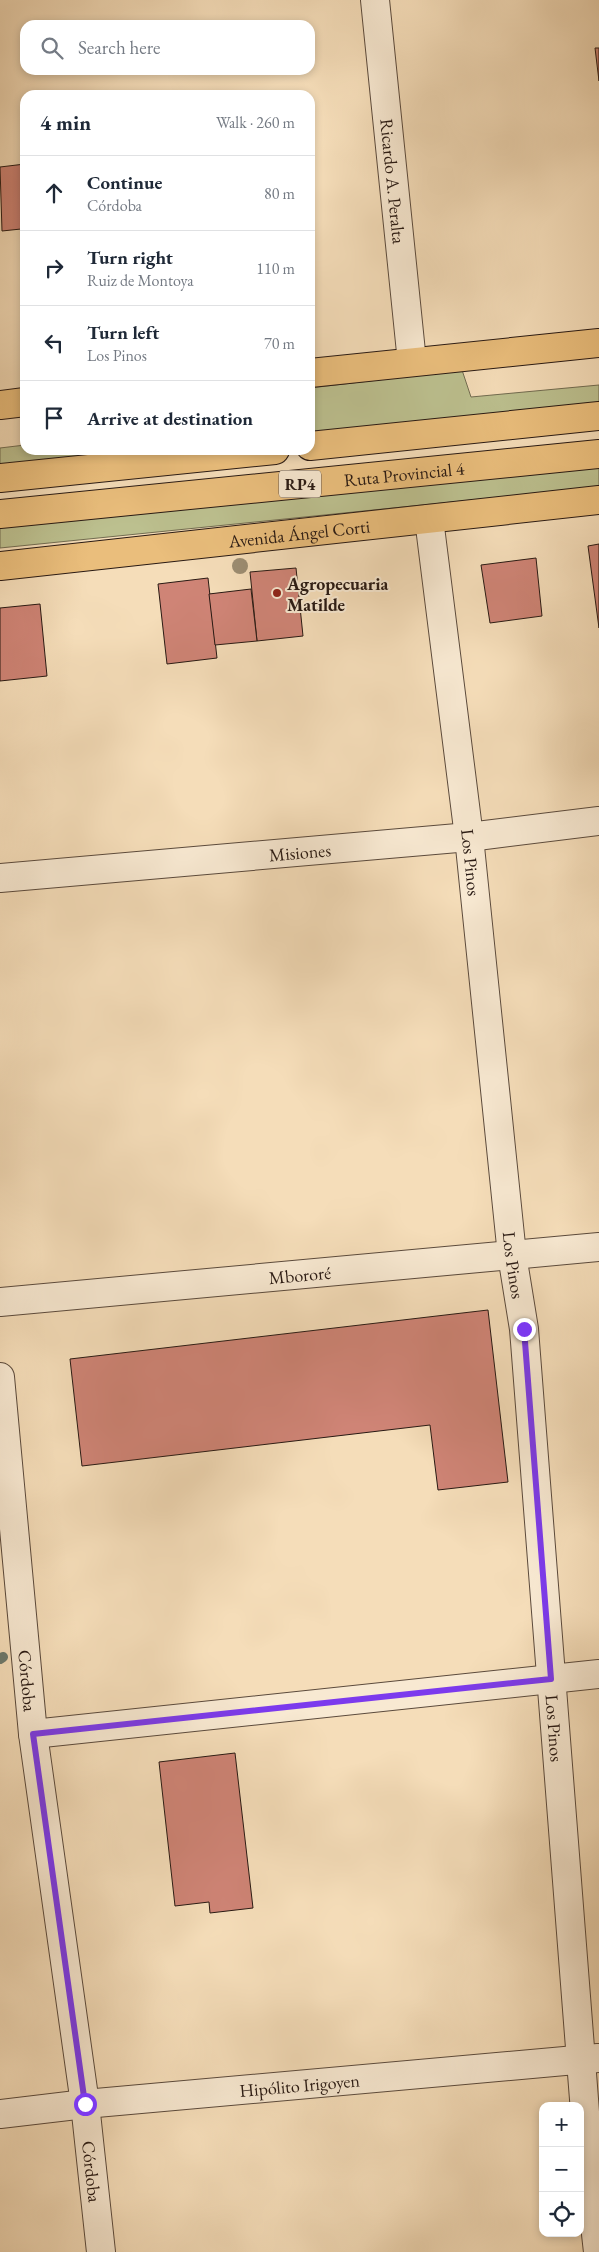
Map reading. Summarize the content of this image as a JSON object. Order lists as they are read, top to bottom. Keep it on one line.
{"streets":{"main road":["Ruta Provincial 4","RP4","Avenida Ángel Corti"],"street":["Ricardo A. Peralta","Misiones","Los Pinos","Mbororé","Córdoba","Hipólito Irigoyen"]},"crossings":[["Avenida Ángel Corti","Los Pinos"],["Misiones","Los Pinos"],["Los Pinos","Mbororé"],["Los Pinos","Hipólito Irigoyen"],["Córdoba","Hipólito Irigoyen"]],"places":["Agropecuaria Matilde"],"page":{"search":"Search here","heading":["4 min","Walk · 260 m"],"list":[["Continue","Córdoba","80 m"],["Turn right","Ruiz de Montoya","110 m"],["Turn left","Los Pinos","70 m"],"Arrive at destination"],"map_buttons":["+","−"]}}
